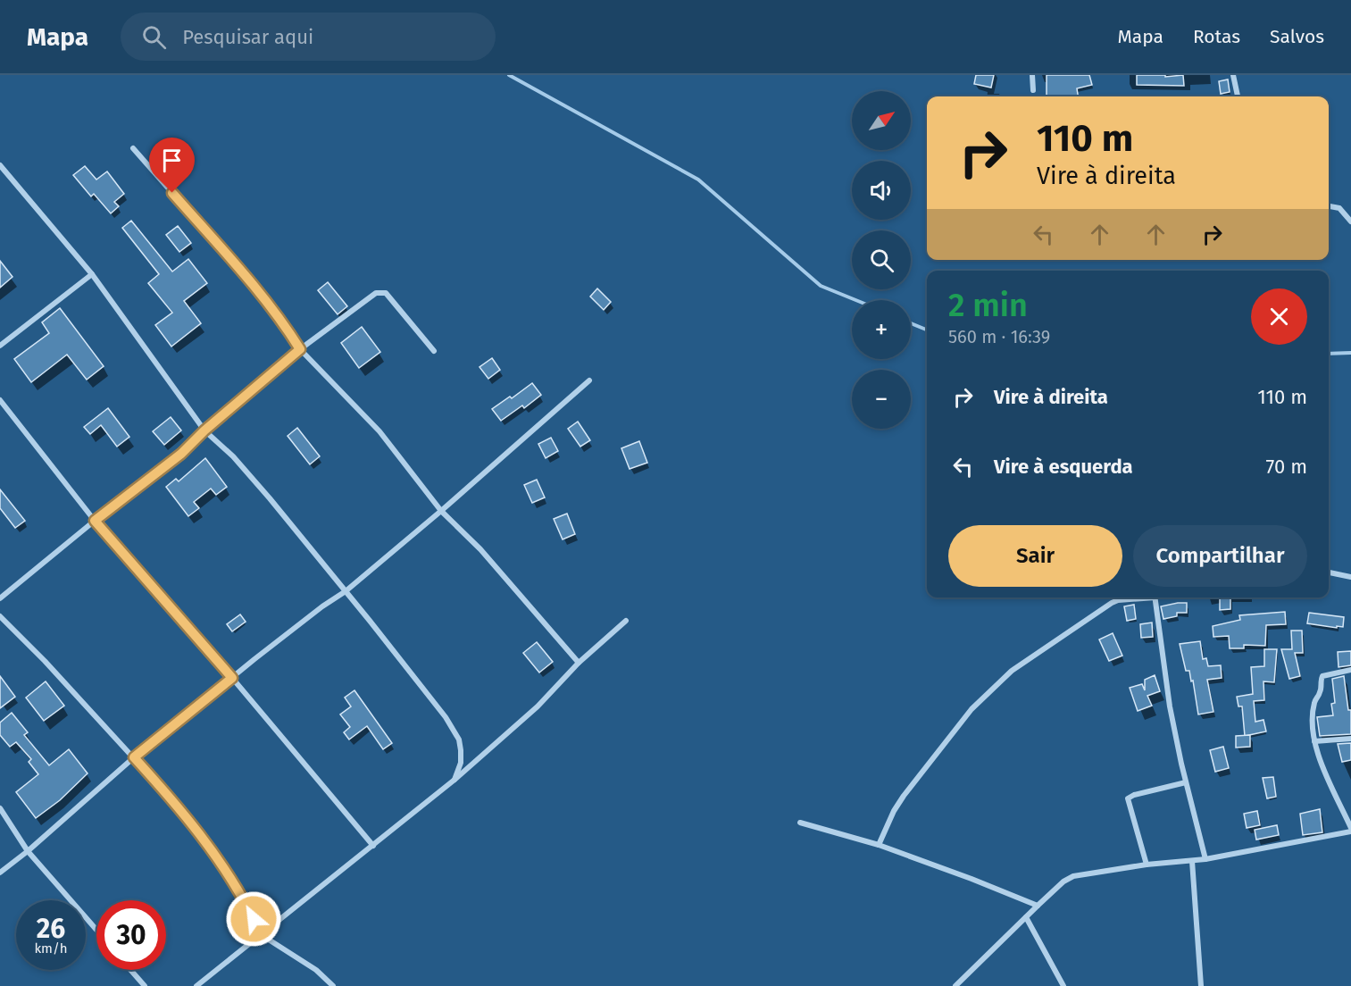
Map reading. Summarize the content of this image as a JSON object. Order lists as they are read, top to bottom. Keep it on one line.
{"north":"top right","page":{"header":"Mapa","search":"Pesquisar aqui","nav":["Mapa","Rotas","Salvos"],"map_buttons":["+","−"],"turn":["110 m","Vire à direita"],"heading":["2 min","560 m · 16:39"],"list":[{"name":"Vire à direita","value":"110 m"},{"name":"Vire à esquerda","value":"70 m"}],"buttons":["Sair","Compartilhar"],"speed":"26 km/h","limit":"30"}}
